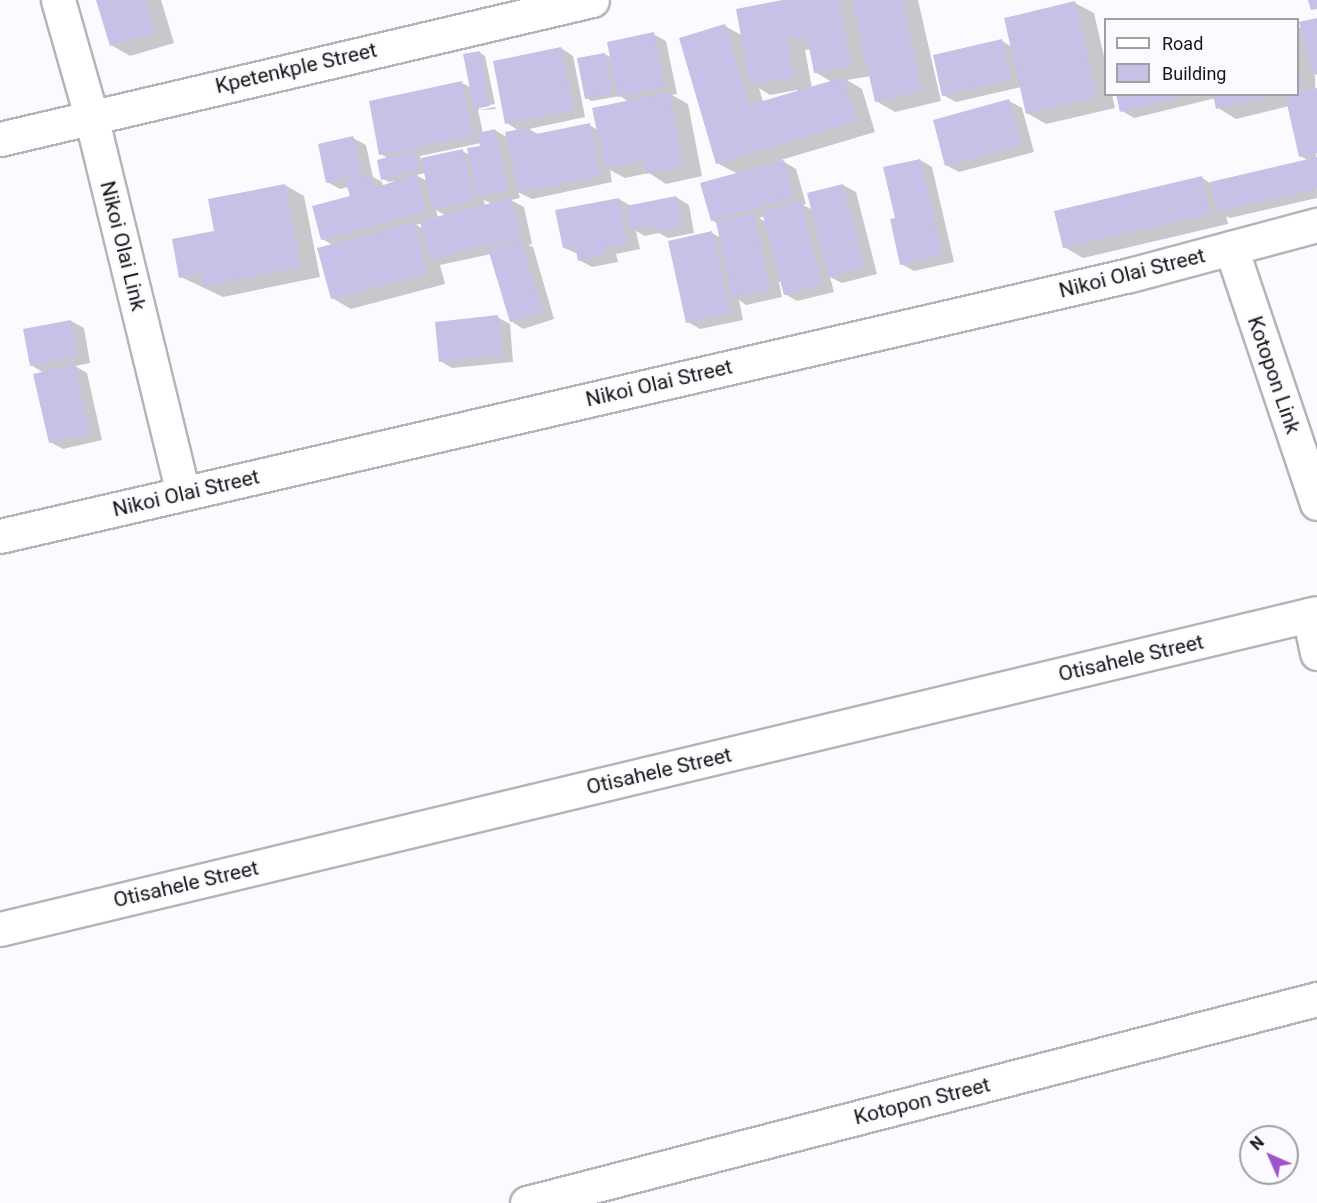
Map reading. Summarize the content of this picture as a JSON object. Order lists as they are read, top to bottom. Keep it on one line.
{"streets":{"street":["Kpetenkple Street","Nikoi Olai Link","Nikoi Olai Street","Kotopon Link","Otisahele Street","Kotopon Street"]},"crossings":[["Kpetenkple Street","Nikoi Olai Link"],["Nikoi Olai Link","Nikoi Olai Street"],["Nikoi Olai Street","Kotopon Link"]],"legend":["Road","Building"],"north":"top left"}
